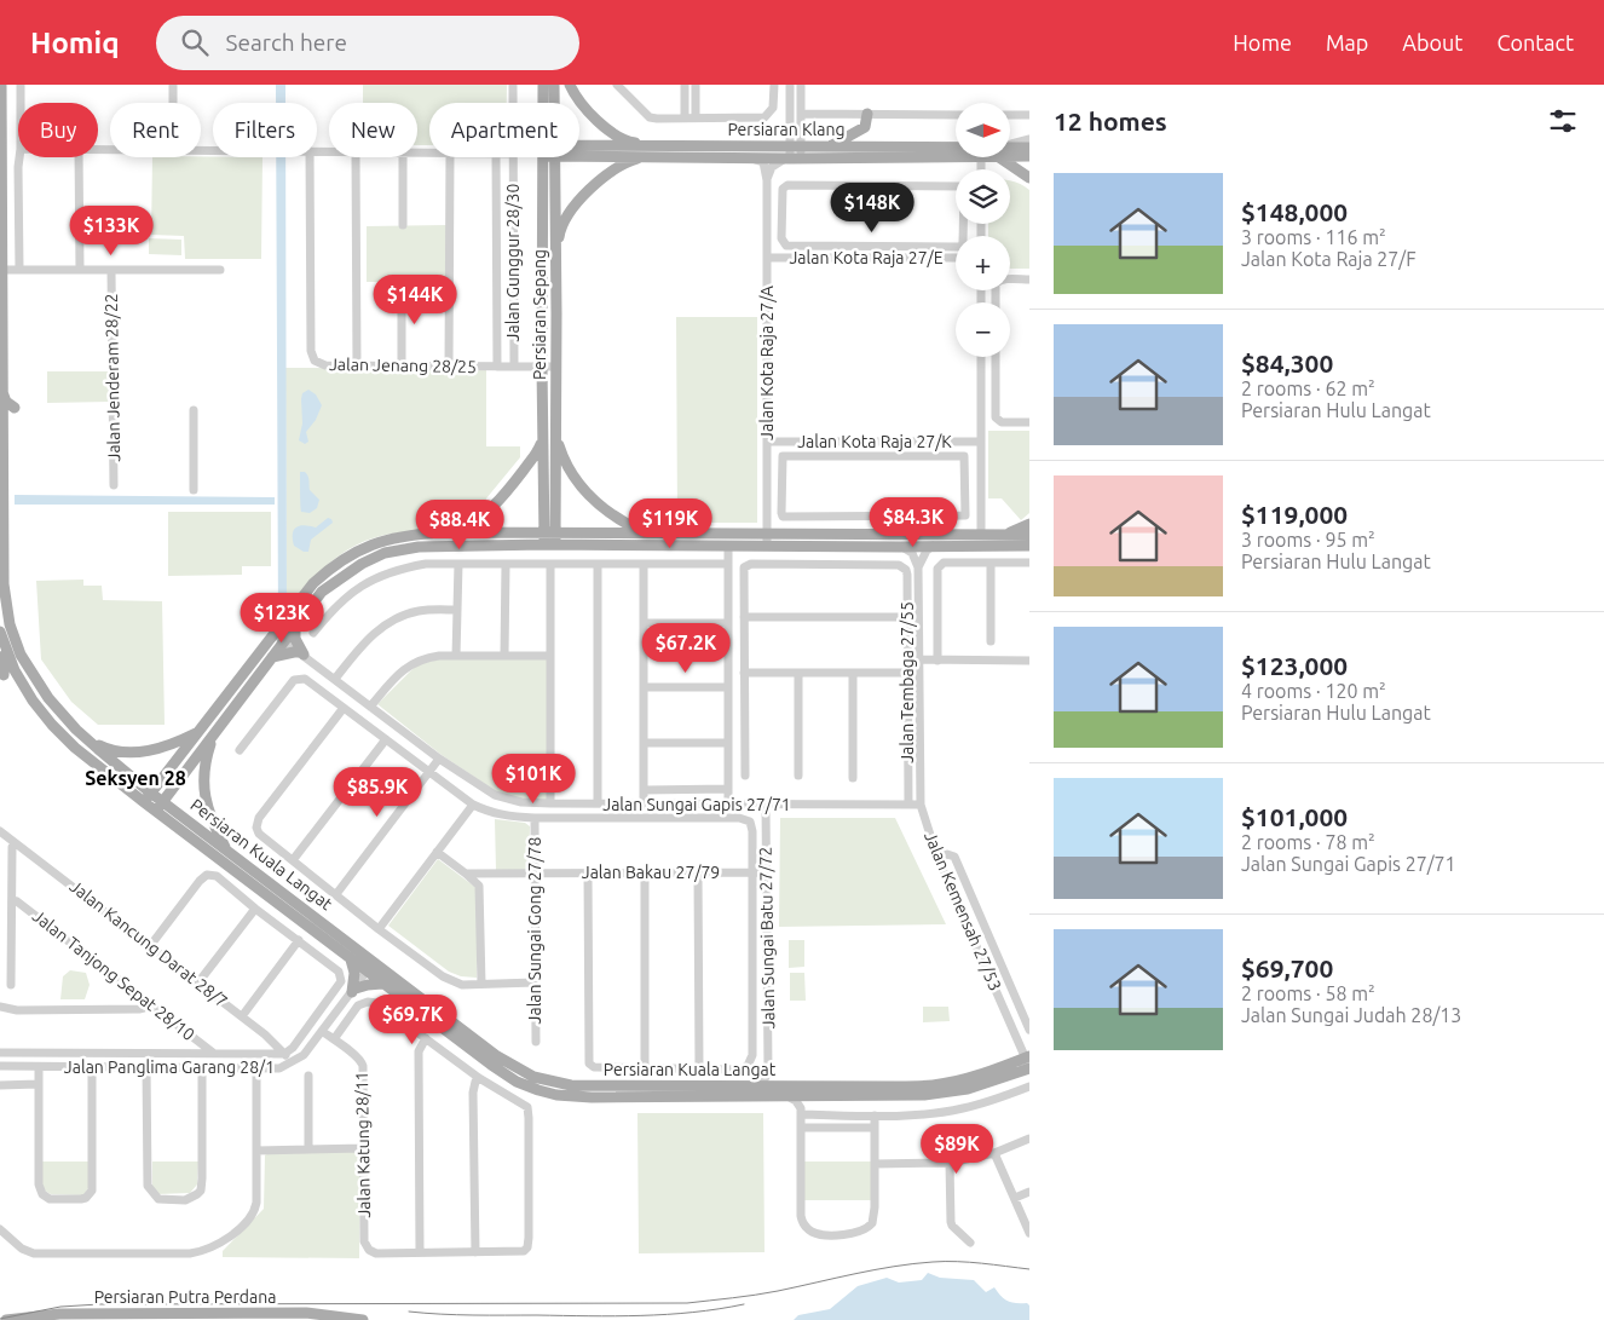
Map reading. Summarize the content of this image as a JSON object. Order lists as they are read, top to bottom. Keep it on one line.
{"streets":{"main road":["Persiaran Klang","Persiaran Sepang","Persiaran Kuala Langat","Persiaran Putra Perdana"],"street":["Jalan Kota Raja 27/E","Jalan Gunggur 28/30","Jalan Kota Raja 27/A","Jalan Jenang 28/25","Jalan Jenderam 28/22","Jalan Kota Raja 27/K","Jalan Tembaga 27/55","Jalan Sungai Gapis 27/71","Jalan Bakau 27/79","Jalan Kemensah 27/53","Jalan Sungai Gong 27/78","Jalan Sungai Batu 27/72","Jalan Kancung Darat 28/7","Jalan Tanjong Sepat 28/10","Jalan Panglima Garang 28/1","Jalan Katung 28/11"]},"crossings":[["Jalan Kota Raja 27/E","Jalan Kota Raja 27/A"],["Jalan Gunggur 28/30","Jalan Jenang 28/25"],["Persiaran Sepang","Jalan Jenang 28/25"],["Jalan Kota Raja 27/A","Jalan Kota Raja 27/K"],["Jalan Tembaga 27/55","Jalan Sungai Gapis 27/71"],["Jalan Sungai Gapis 27/71","Jalan Kemensah 27/53"],["Jalan Sungai Gapis 27/71","Jalan Sungai Batu 27/72"],["Persiaran Kuala Langat","Jalan Kemensah 27/53"],["Persiaran Kuala Langat","Jalan Panglima Garang 28/1"],["Jalan Bakau 27/79","Jalan Sungai Gong 27/78"],["Jalan Bakau 27/79","Jalan Sungai Batu 27/72"],["Jalan Kancung Darat 28/7","Jalan Panglima Garang 28/1"],["Jalan Panglima Garang 28/1","Jalan Katung 28/11"]],"districts":["Seksyen 28"],"north":"right","page":{"header":"Homiq","search":"Search here","nav":["Home","Map","About","Contact"],"heading":"12 homes","map_buttons":["+","−"],"chip":["Buy","Rent","Filters","New","Apartment"],"list":[{"name":"$148,000","note":"3 rooms · 116 m² · Jalan Kota Raja 27/F"},{"name":"$84,300","note":"2 rooms · 62 m² · Persiaran Hulu Langat"},{"name":"$119,000","note":"3 rooms · 95 m² · Persiaran Hulu Langat"},{"name":"$123,000","note":"4 rooms · 120 m² · Persiaran Hulu Langat"},{"name":"$101,000","note":"2 rooms · 78 m² · Jalan Sungai Gapis 27/71"},{"name":"$69,700","note":"2 rooms · 58 m² · Jalan Sungai Judah 28/13"}],"price":["$148K","$133K","$144K","$84.3K","$119K","$88.4K","$123K","$67.2K","$101K","$85.9K","$69.7K","$89K"]}}
